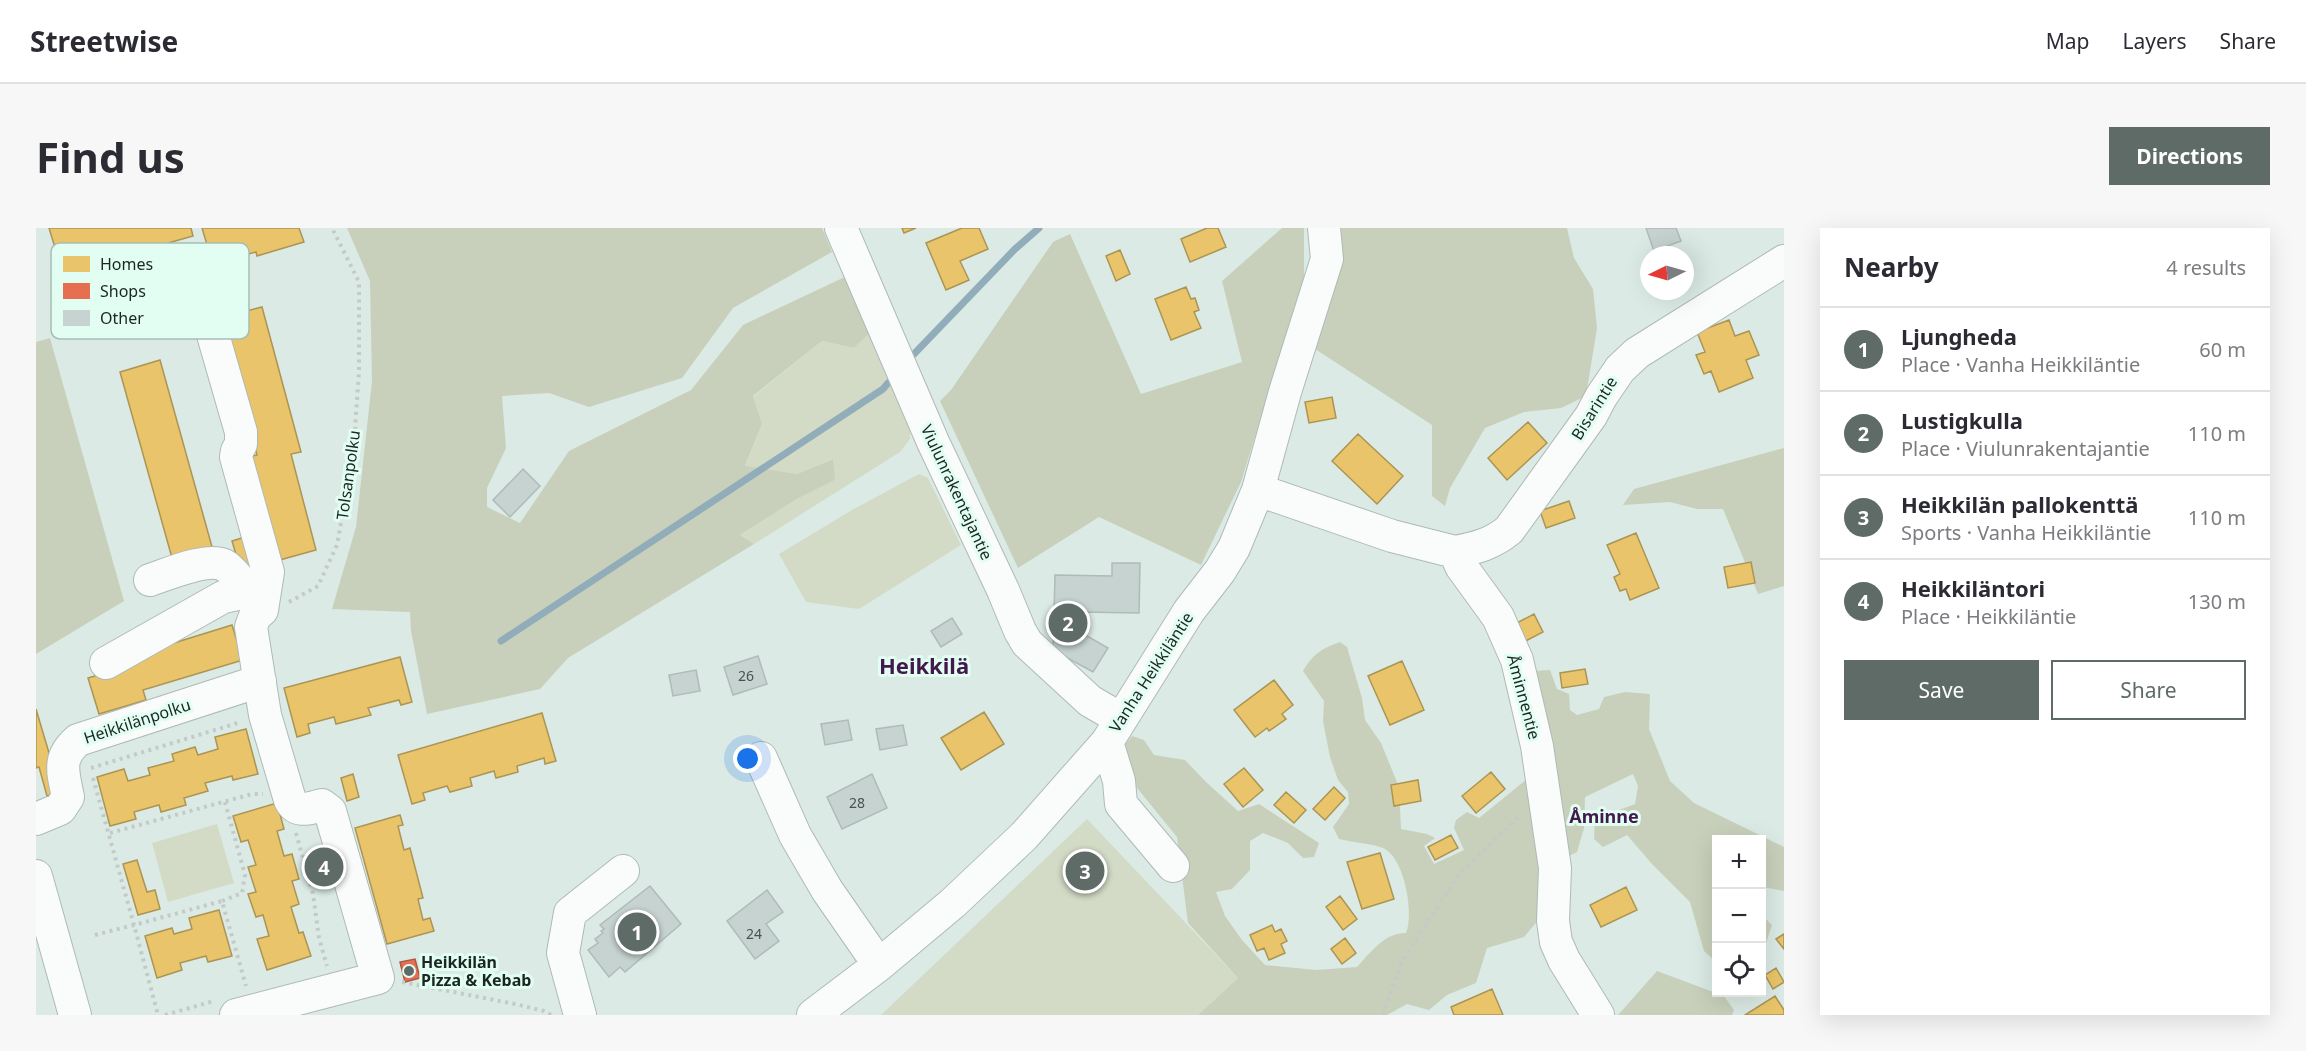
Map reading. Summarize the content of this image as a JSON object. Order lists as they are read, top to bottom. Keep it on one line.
{"streets":{"street":["Bisarintie","Viulunrakentajantie","Vanha Heikkiläntie","Åminnentie","Heikkilänpolku"],"path":["Tolsanpolku"]},"crossings":[["Bisarintie","Åminnentie"],["Viulunrakentajantie","Vanha Heikkiläntie"]],"districts":["Heikkilä","Åminne"],"places":["Heikkilän Pizza & Kebab"],"house_numbers":["26","28","24"],"legend":["Homes","Shops","Other"],"north":"left","page":{"header":"Streetwise","nav":["Map","Layers","Share"],"buttons":["Directions",["Save","Share"]],"title":"Find us","heading":["Nearby","4 results"],"list":[{"mark":"1","name":"Ljungheda","note":"Place · Vanha Heikkiläntie","value":"60 m"},{"mark":"2","name":"Lustigkulla","note":"Place · Viulunrakentajantie","value":"110 m"},{"mark":"3","name":"Heikkilän pallokenttä","note":"Sports · Vanha Heikkiläntie","value":"110 m"},{"mark":"4","name":"Heikkiläntori","note":"Place · Heikkiläntie","value":"130 m"}],"pins":["2","4","3","1"],"map_buttons":["+","−"]}}
